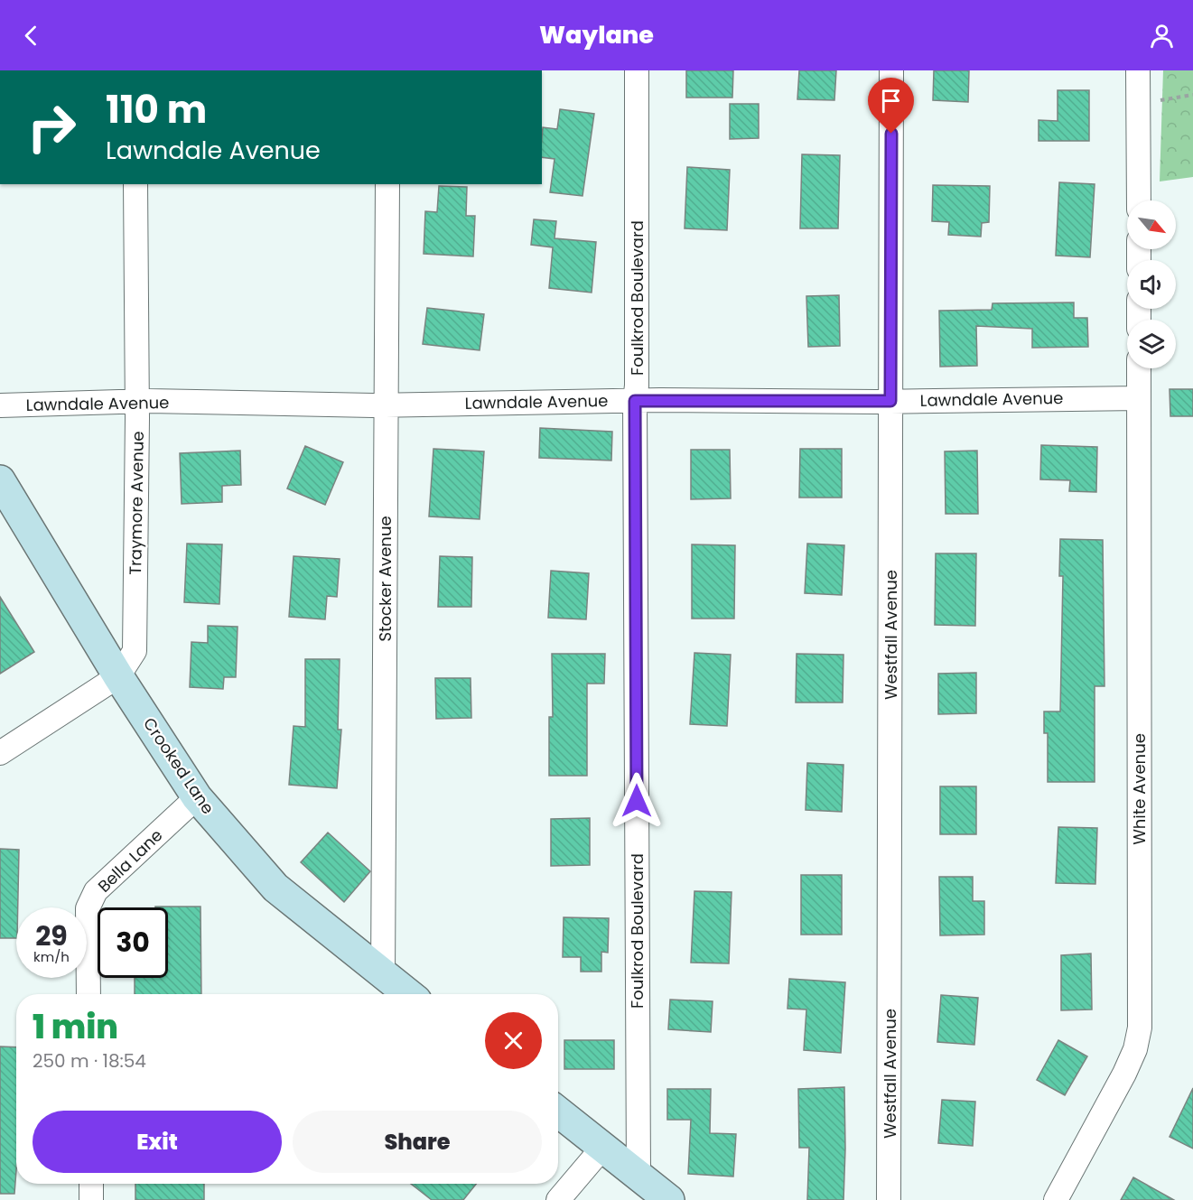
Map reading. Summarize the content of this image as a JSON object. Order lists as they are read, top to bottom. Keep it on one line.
{"streets":{"street":["Foulkrod Boulevard","Lawndale Avenue","Traymore Avenue","Stocker Avenue","Westfall Avenue","Crooked Lane","White Avenue","Bella Lane"]},"crossings":[["Foulkrod Boulevard","Lawndale Avenue"],["Lawndale Avenue","Traymore Avenue"],["Lawndale Avenue","Stocker Avenue"],["Lawndale Avenue","Westfall Avenue"],["Lawndale Avenue","White Avenue"],["Traymore Avenue","Crooked Lane"],["Stocker Avenue","Crooked Lane"],["Crooked Lane","Bella Lane"]],"north":"bottom right","page":{"header":"Waylane","turn":["110 m","Lawndale Avenue"],"speed":"29 km/h","limit":"30","heading":["1 min","250 m · 18:54"],"buttons":["Exit","Share"]}}
